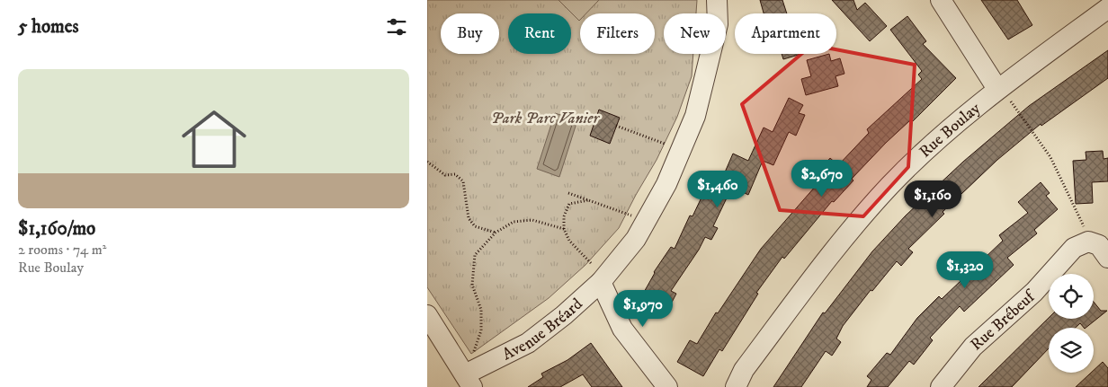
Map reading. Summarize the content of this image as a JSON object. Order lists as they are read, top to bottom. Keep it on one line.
{"streets":{"street":["Rue Boulay","Rue Brébeuf","Avenue Bréard"]},"parks":["Park Parc Vanier"],"page":{"heading":"5 homes","chip":["Buy","Rent","Filters","New","Apartment"],"list":[{"name":"$1,160/mo","note":"2 rooms · 74 m² · Rue Boulay"}],"price":["$2,670","$1,460","$1,160","$1,320","$1,970"]}}
